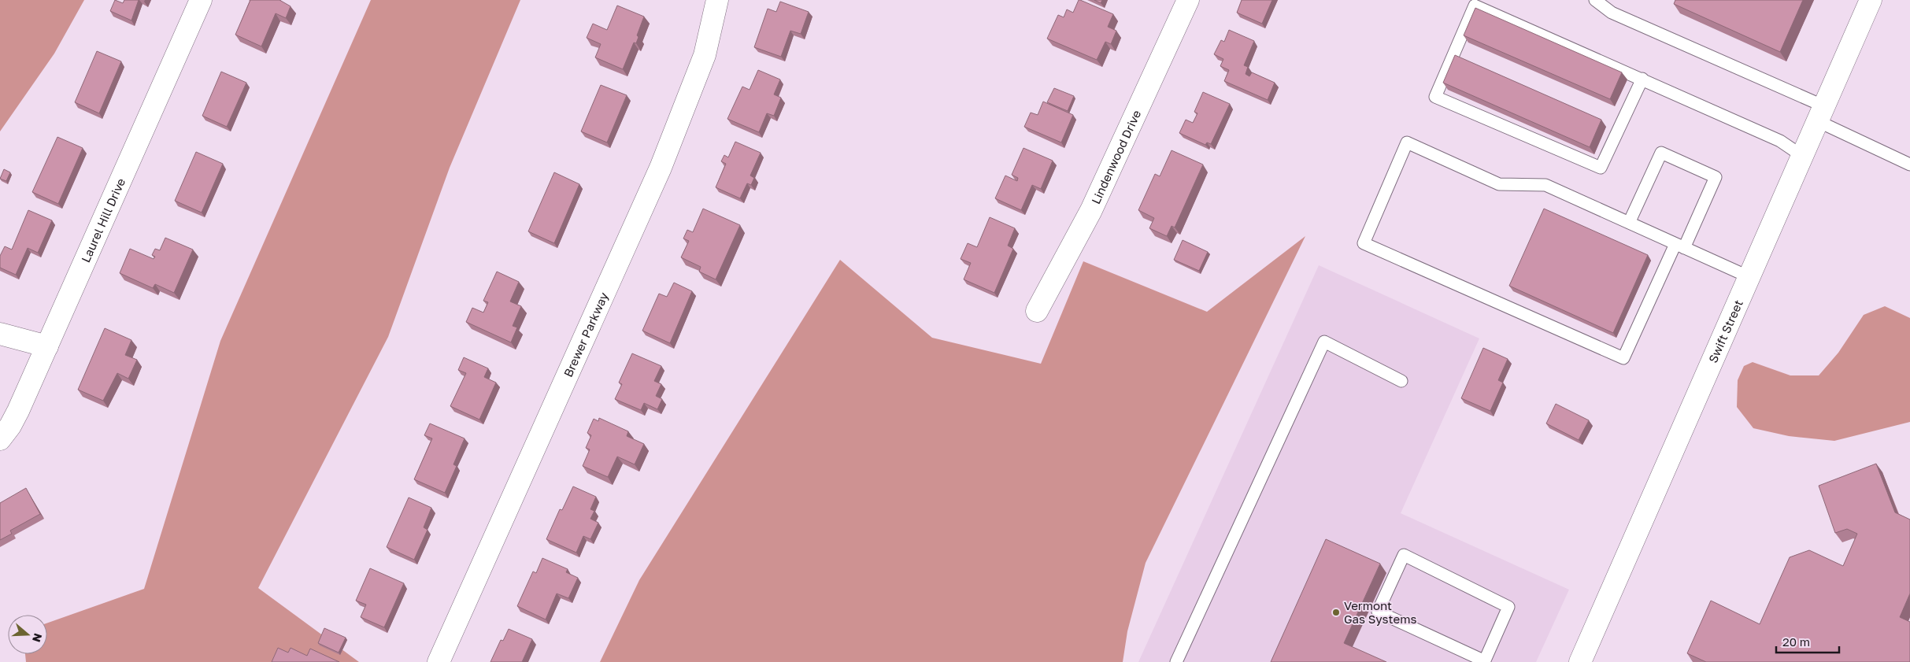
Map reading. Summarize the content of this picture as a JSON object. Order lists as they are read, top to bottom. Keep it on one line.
{"streets":{"street":["Lindenwood Drive","Laurel Hill Drive","Swift Street","Brewer Parkway"]},"places":["Vermont Gas Systems"],"scale_bar":"20 m","north":"right"}
